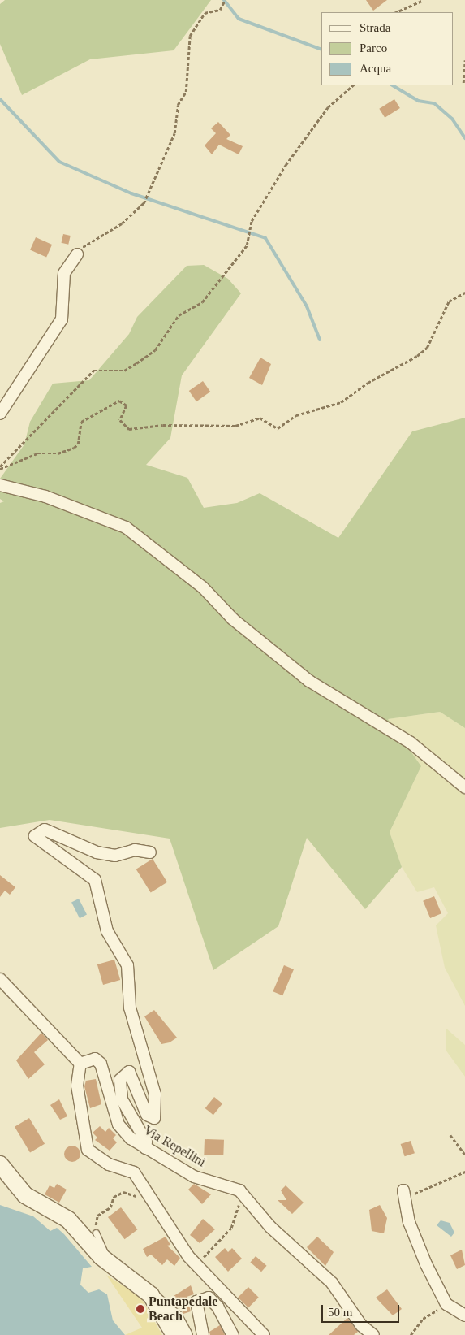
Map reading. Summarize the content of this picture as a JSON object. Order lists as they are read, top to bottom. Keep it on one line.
{"streets":{"street":["Via Repellini"]},"places":["Puntapedale Beach"],"legend":["Strada","Parco","Acqua"],"scale_bar":"50 m"}
